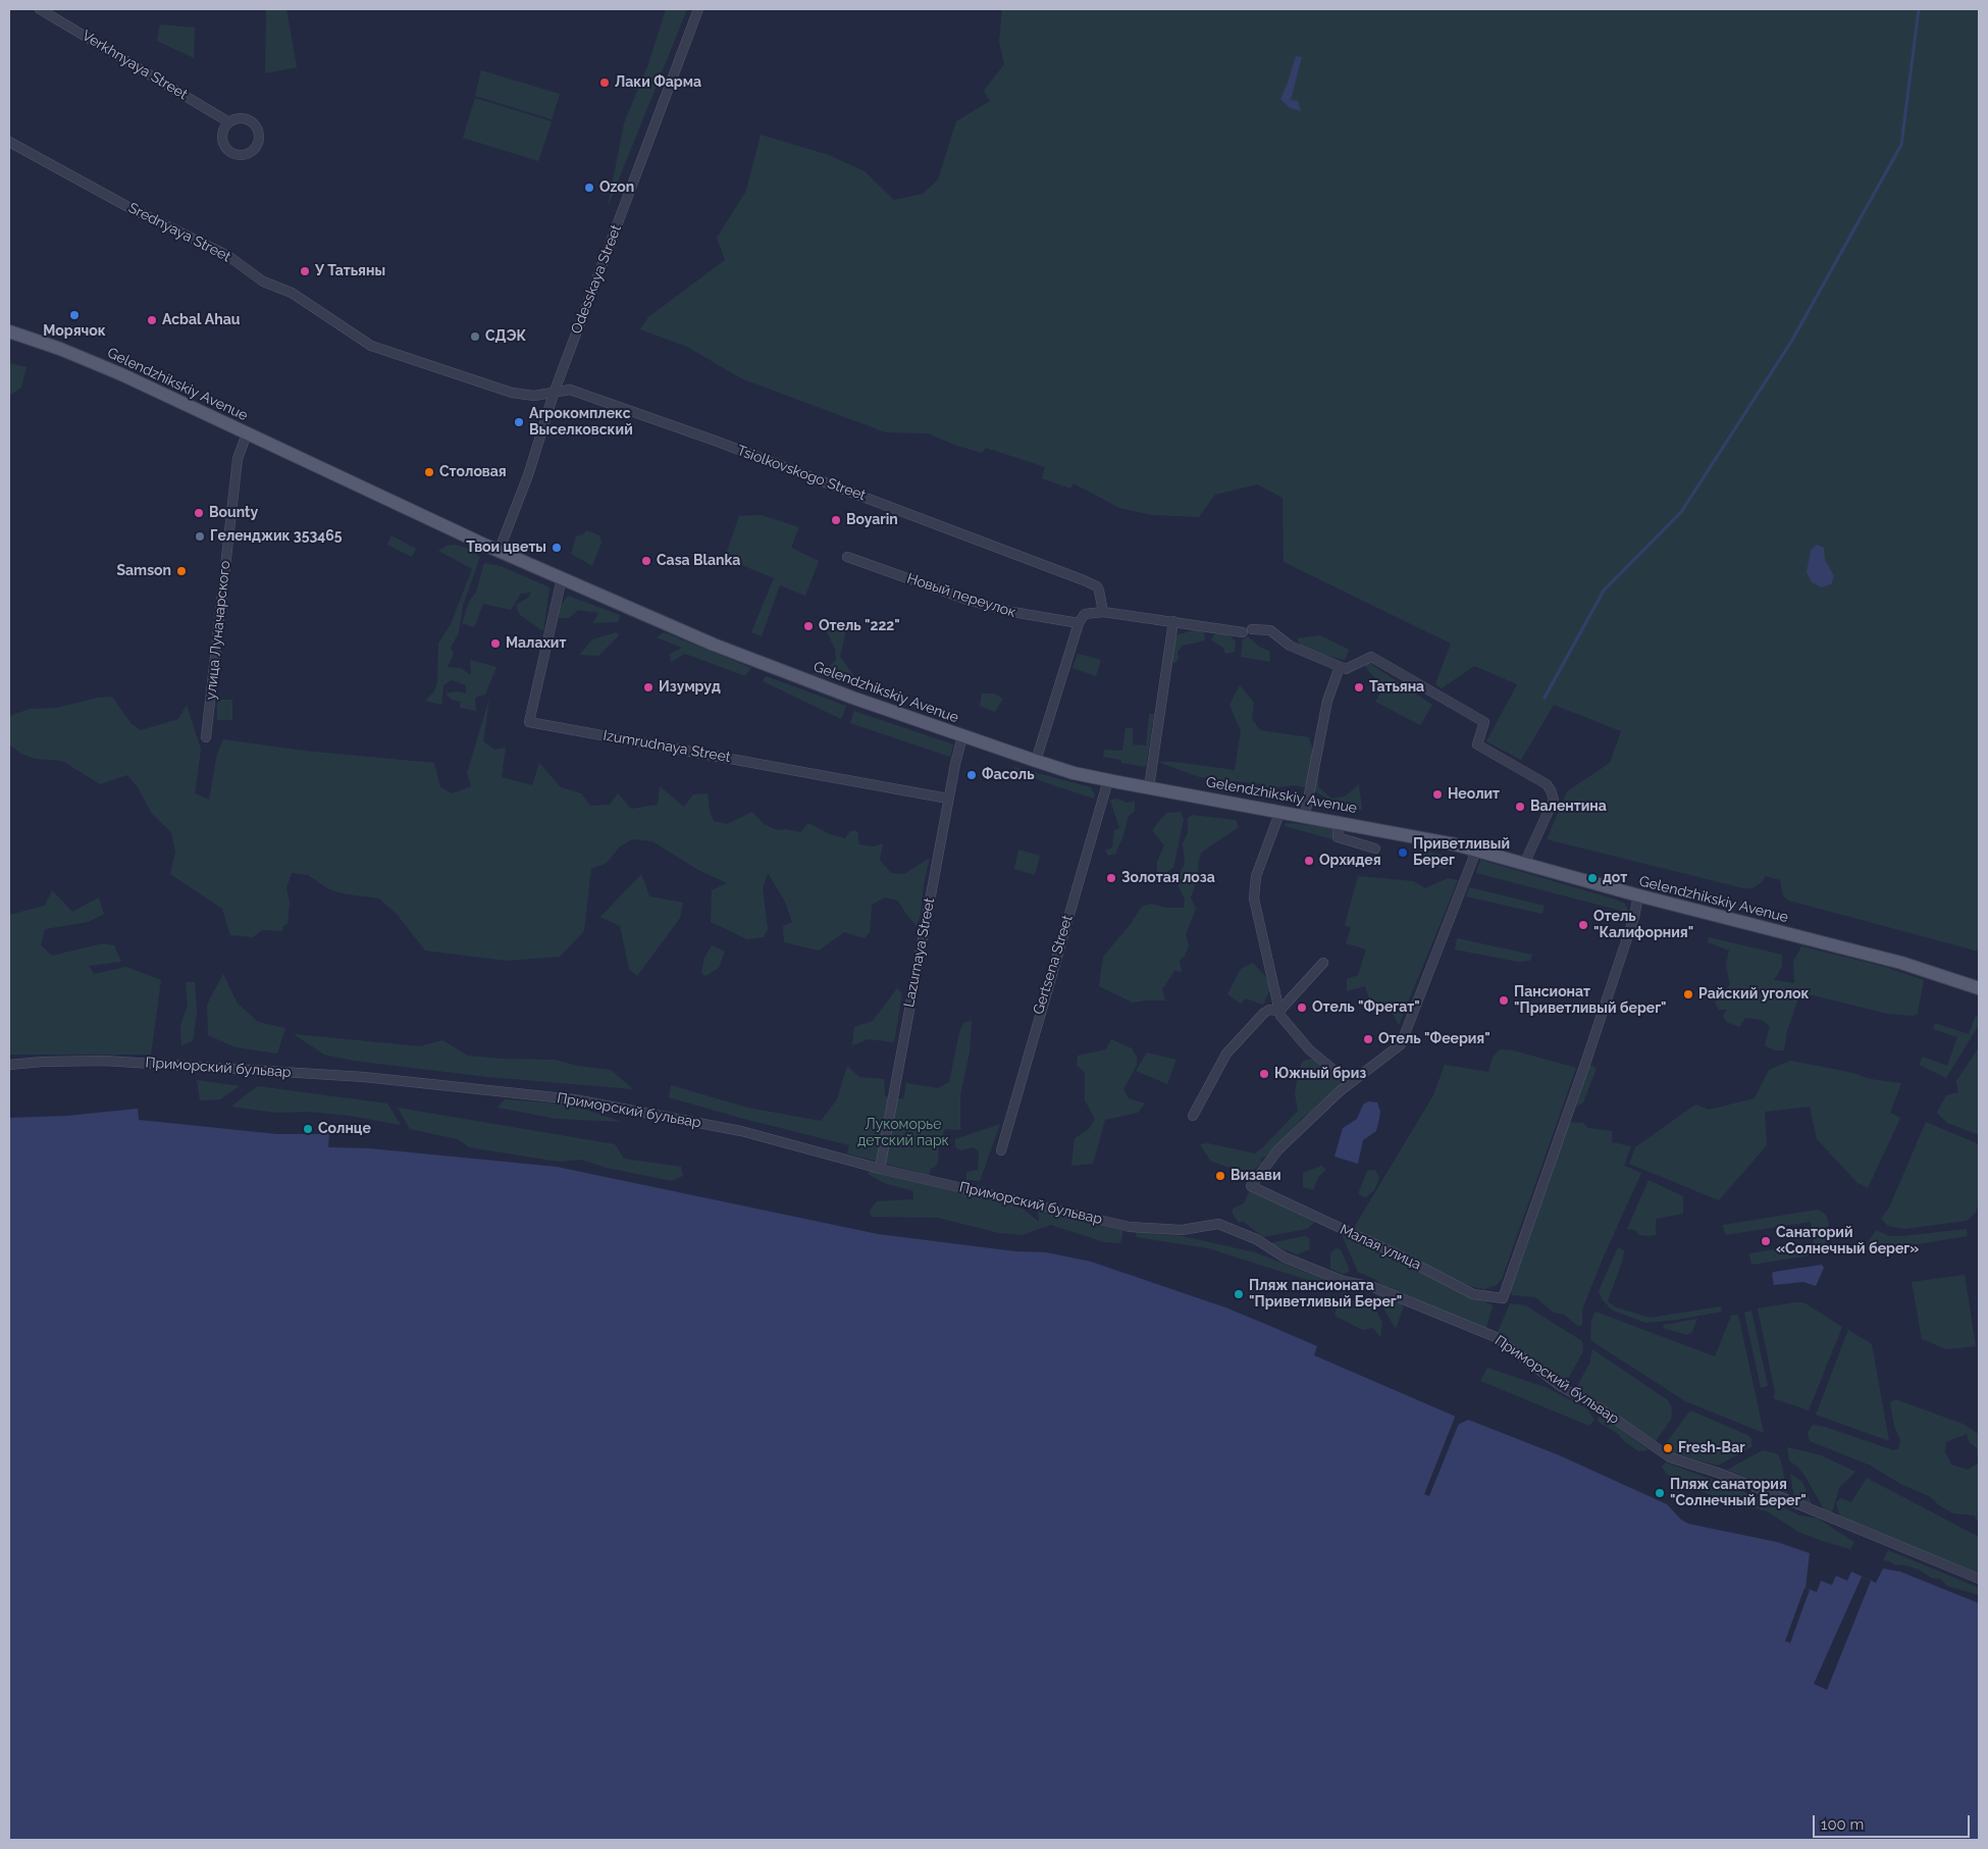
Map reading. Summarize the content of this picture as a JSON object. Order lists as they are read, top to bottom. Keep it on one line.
{"streets":{"main road":["Gelendzhikskiy Avenue"],"street":["Verkhnyaya Street","Srednyaya Street","Odesskaya Street","Tsiolkovskogo Street","Новый переулок","улица Луначарского","Izumrudnaya Street","Lazurnaya Street","Gertsena Street","Приморский бульвар","Малая улица"]},"crossings":[["Srednyaya Street","Tsiolkovskogo Street"],["Odesskaya Street","Gelendzhikskiy Avenue"],["Odesskaya Street","Tsiolkovskogo Street"],["Gelendzhikskiy Avenue","улица Луначарского"],["Gelendzhikskiy Avenue","Izumrudnaya Street"],["Gelendzhikskiy Avenue","Lazurnaya Street"],["Gelendzhikskiy Avenue","Gertsena Street"],["Gelendzhikskiy Avenue","Малая улица"],["Izumrudnaya Street","Lazurnaya Street"],["Lazurnaya Street","Приморский бульвар"]],"parks":["Лукоморье детский парк"],"places":["Лаки Фарма","Ozon","У Татьяны","Морячок","Acbal Ahau","СДЭК","Агрокомплекс Выселковский","Столовая","Bounty","Boyarin","Геленджик 353465","Твои цветы","Casa Blanka","Samson","Отель \"222\"","Малахит","Изумруд","Татьяна","Фасоль","Неолит","Валентина","Приветливый Берег","Орхидея","Золотая лоза","дот","Отель \"Калифорния\"","Райский уголок","Пансионат \"Приветливый берег\"","Отель \"Фрегат\"","Отель \"Феерия\"","Южный бриз","Солнце","Визави","Санаторий «Солнечный берег»","Пляж пансионата \"Приветливый Берег\"","Fresh-Bar","Пляж санатория \"Солнечный Берег\""],"scale_bar":"100 m"}
